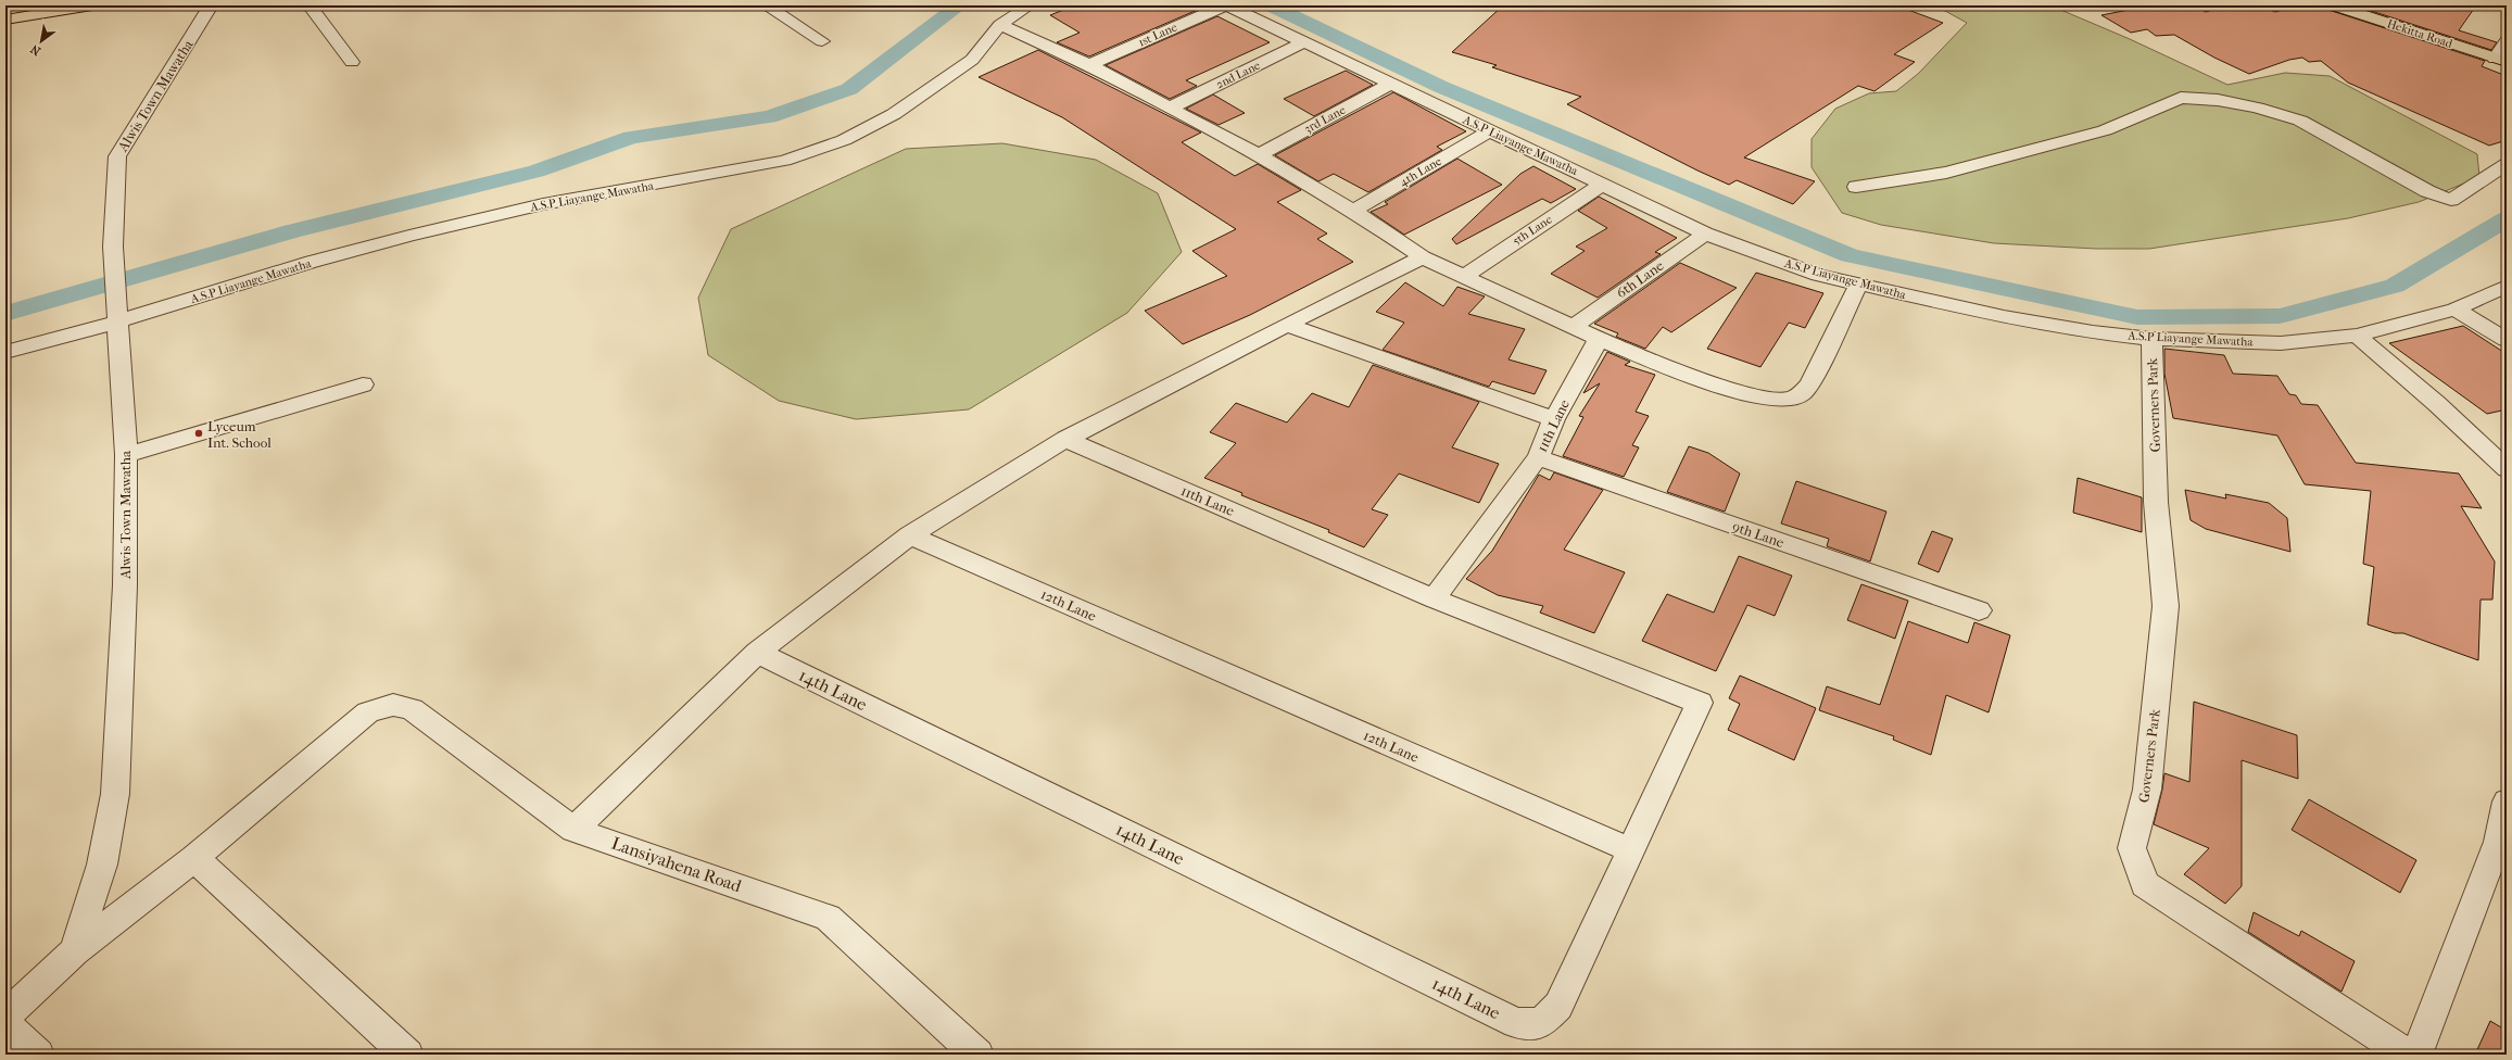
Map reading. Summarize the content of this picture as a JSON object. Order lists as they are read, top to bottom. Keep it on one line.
{"streets":{"main road":["Hekitta Road"],"street":["1st Lane","2nd Lane","Alwis Town Mawatha","3rd Lane","A.S.P Liayange Mawatha","4th Lane","5th Lane","6th Lane","Governers Park","11th Lane","9th Lane","12th Lane","14th Lane","Lansiyahena Road"]},"crossings":[["1st Lane","A.S.P Liayange Mawatha"],["2nd Lane","A.S.P Liayange Mawatha"],["Alwis Town Mawatha","A.S.P Liayange Mawatha"],["Alwis Town Mawatha","Lansiyahena Road"],["3rd Lane","A.S.P Liayange Mawatha"],["A.S.P Liayange Mawatha","4th Lane"],["A.S.P Liayange Mawatha","5th Lane"],["A.S.P Liayange Mawatha","6th Lane"],["A.S.P Liayange Mawatha","Governers Park"],["11th Lane","9th Lane"],["12th Lane","14th Lane"]],"places":["Lyceum Int. School"],"north":"bottom left"}
